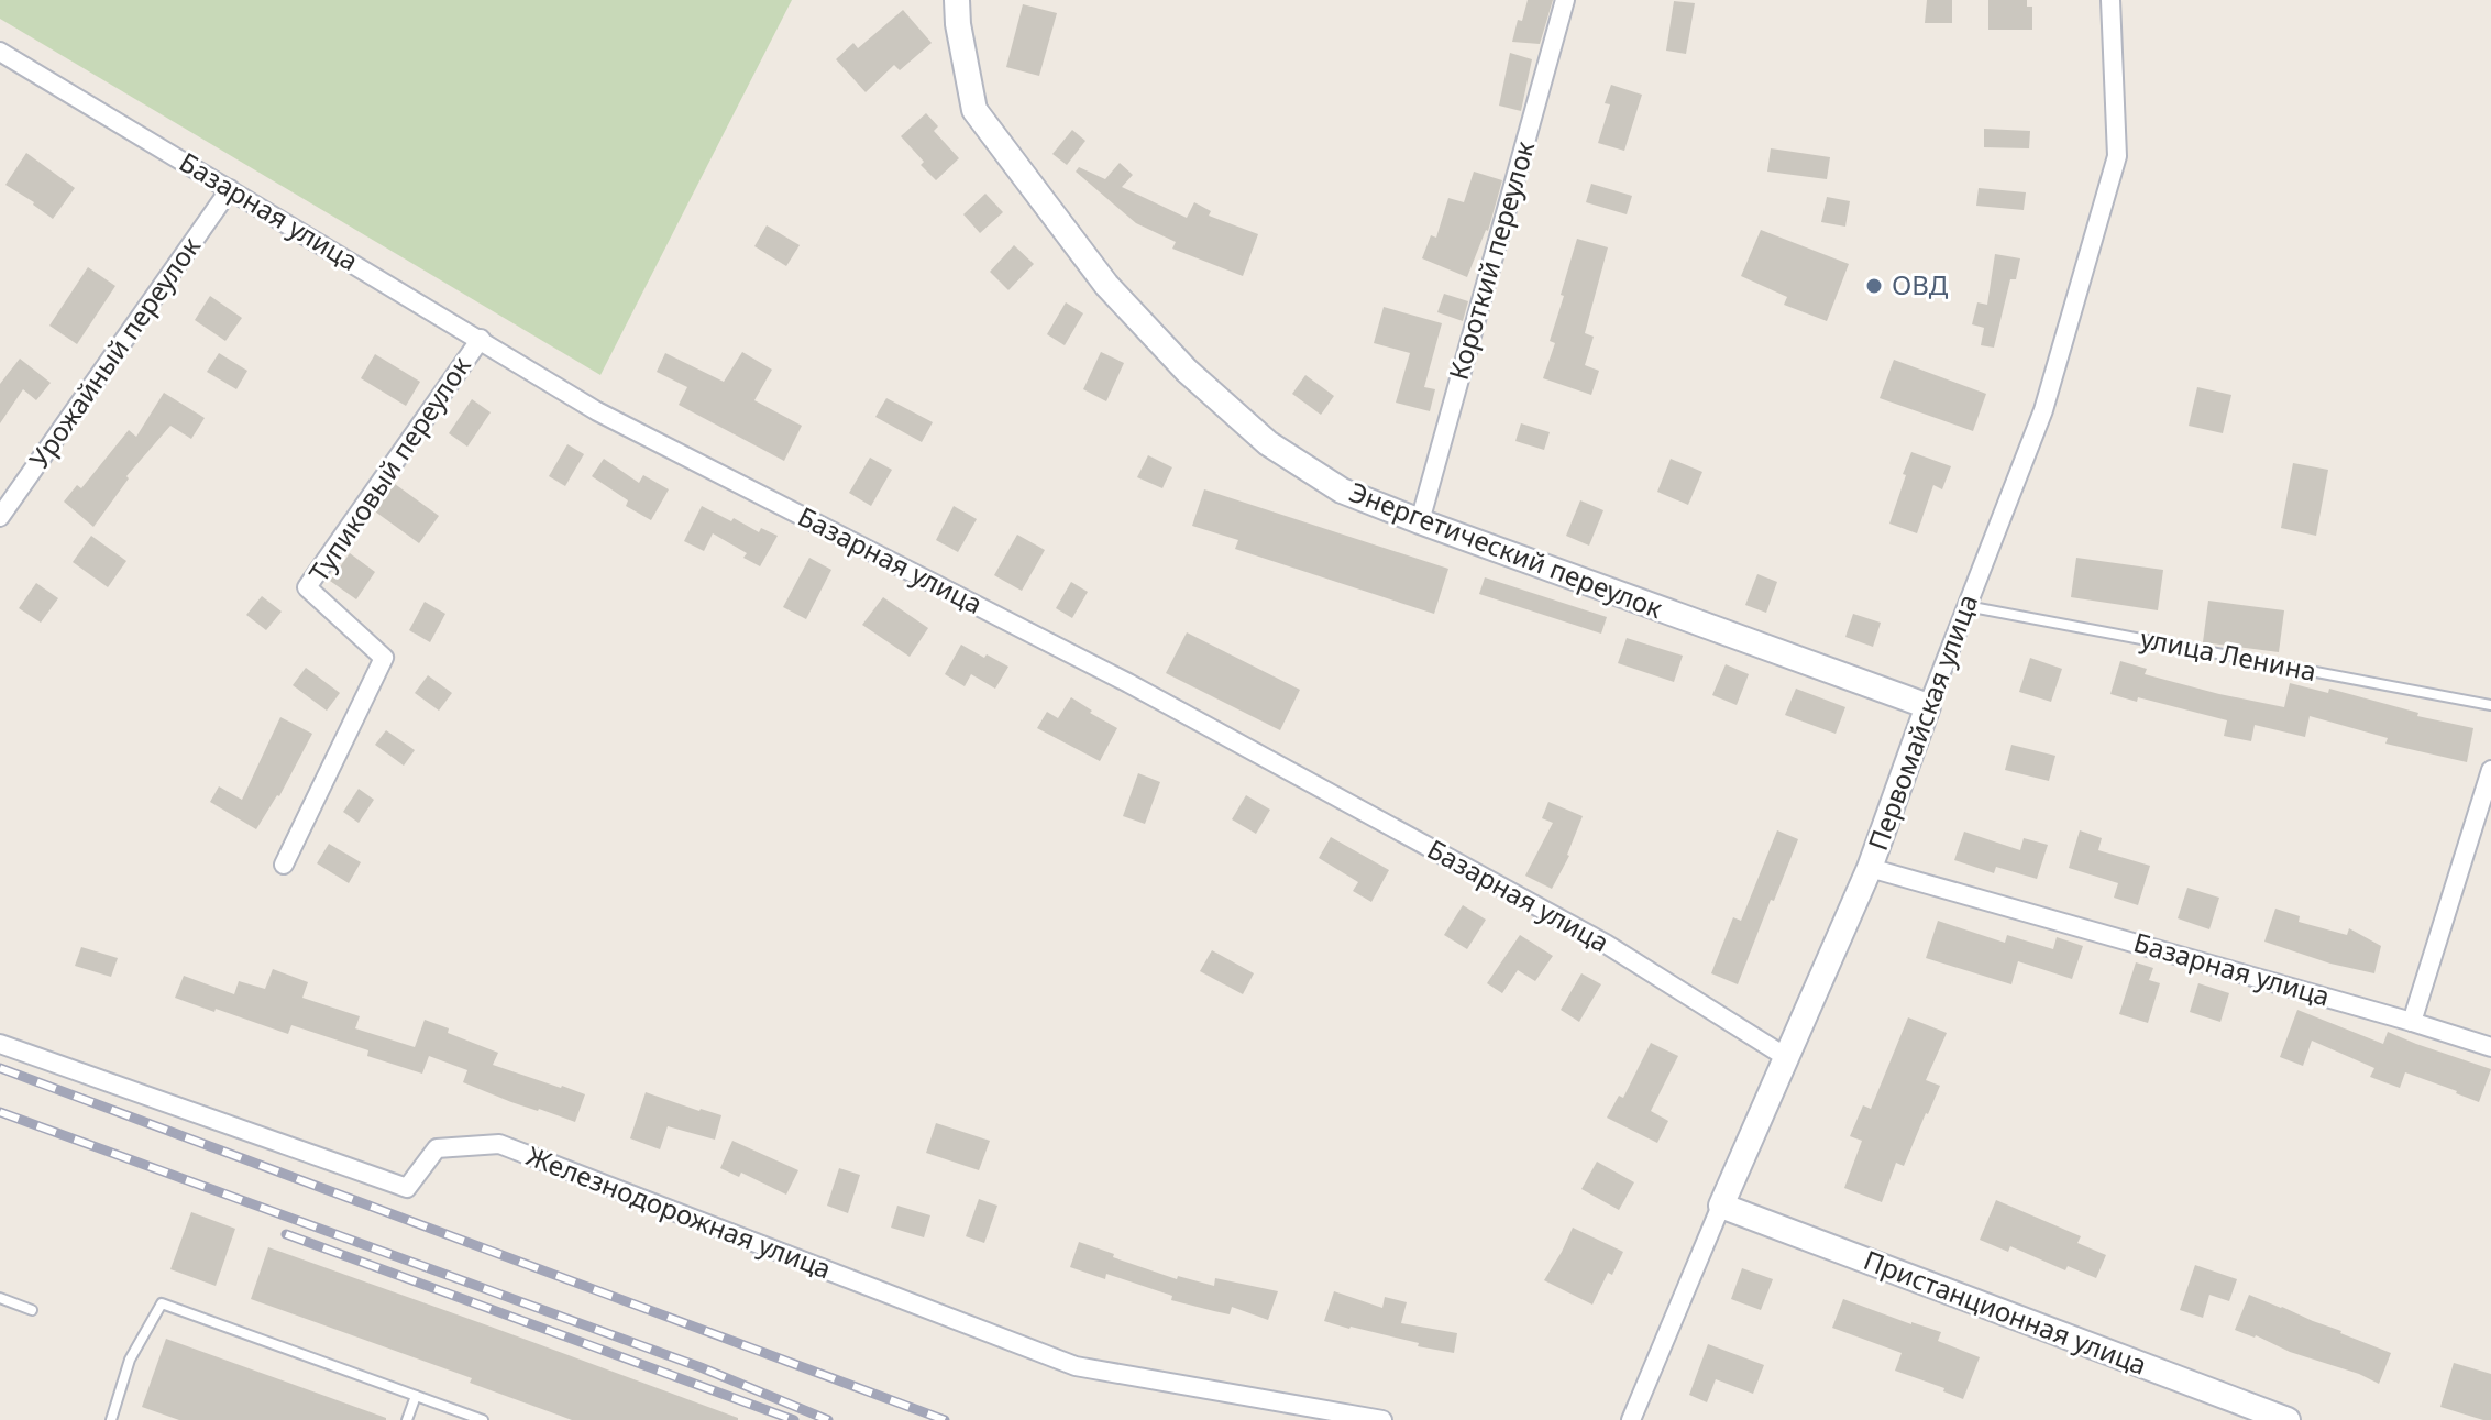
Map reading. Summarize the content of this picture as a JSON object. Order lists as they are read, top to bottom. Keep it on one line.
{"streets":{"street":["Базарная улица","Короткий переулок","Урожайный переулок","Тупиковый переулок","Энергетический переулок","Первомайская улица","Железнодорожная улица","Пристанционная улица"],"lane":["улица Ленина"]},"crossings":[["Базарная улица","Урожайный переулок"],["Базарная улица","Тупиковый переулок"],["Базарная улица","Первомайская улица"],["Короткий переулок","Энергетический переулок"],["Энергетический переулок","Первомайская улица"],["улица Ленина","Первомайская улица"],["Первомайская улица","Пристанционная улица"]],"places":["ОВД"]}
